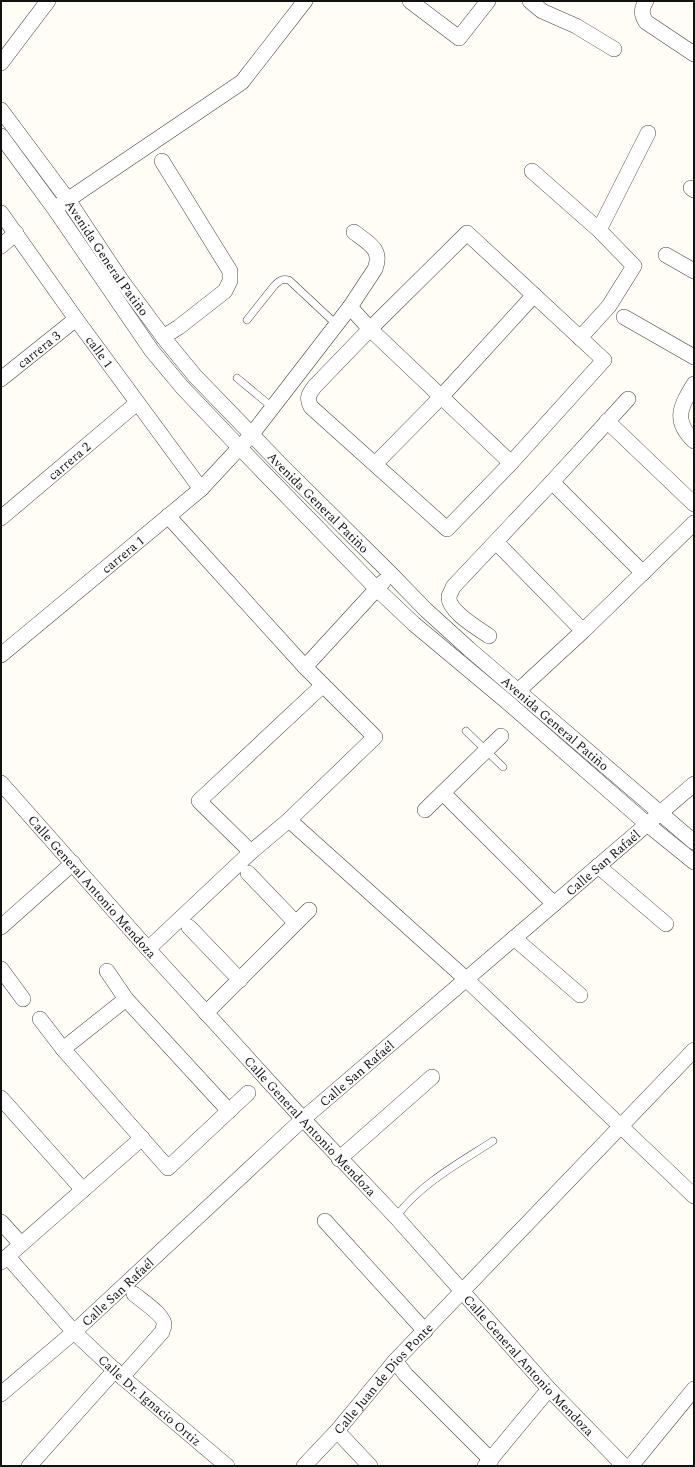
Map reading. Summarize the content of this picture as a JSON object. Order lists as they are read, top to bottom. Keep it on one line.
{"streets":{"street":["Avenida General Patiño","carrera 3","calle 1","carrera 2","carrera 1","Calle San Rafaél","Calle General Antonio Mendoza","Calle Juan de Dios Ponte","Calle Dr. Ignacio Ortiz"]},"crossings":[["Avenida General Patiño","carrera 1"],["Avenida General Patiño","Calle San Rafaél"],["carrera 3","calle 1"],["calle 1","carrera 2"],["calle 1","carrera 1"],["Calle San Rafaél","Calle General Antonio Mendoza"],["Calle San Rafaél","Calle Dr. Ignacio Ortiz"],["Calle General Antonio Mendoza","Calle Juan de Dios Ponte"]]}
